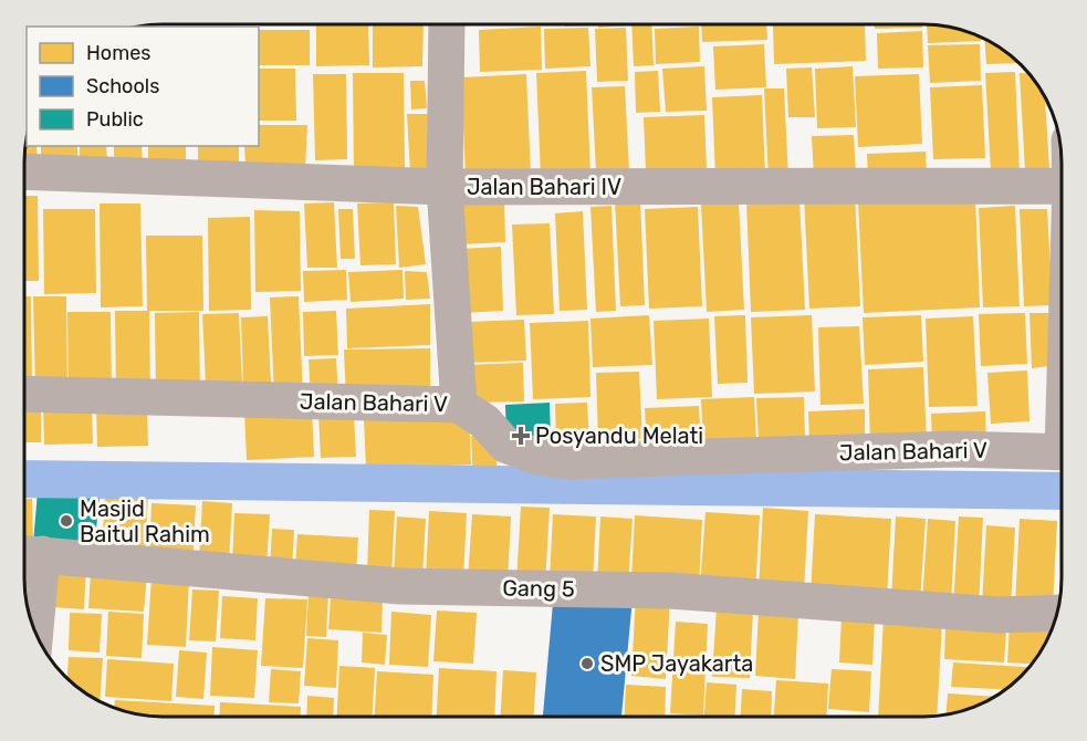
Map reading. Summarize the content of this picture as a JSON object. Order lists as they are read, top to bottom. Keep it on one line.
{"streets":{"street":["Jalan Bahari IV","Jalan Bahari V","Gang 5"]},"places":{"health":["Posyandu Melati"],"other":["Masjid Baitul Rahim","SMP Jayakarta"]},"legend":["Homes","Schools","Public"]}
